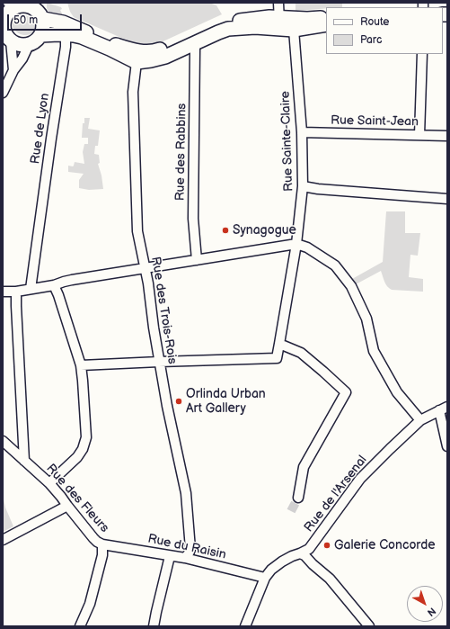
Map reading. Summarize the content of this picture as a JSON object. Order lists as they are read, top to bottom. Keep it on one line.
{"streets":{"street":["Rue Saint-Jean","Rue de Lyon","Rue Sainte-Claire","Rue des Rabbins","Rue des Trois-Rois","Rue de l'Arsenal","Rue des Fleurs","Rue du Raisin"]},"crossings":[["Rue Saint-Jean","Rue Sainte-Claire"],["Rue Sainte-Claire","Rue des Trois-Rois"],["Rue des Trois-Rois","Rue du Raisin"],["Rue de l'Arsenal","Rue du Raisin"],["Rue des Fleurs","Rue du Raisin"]],"places":["Synagogue","Orlinda Urban Art Gallery","Galerie Concorde"],"legend":["Route","Parc"],"scale_bar":"50 m","north":"bottom right"}
